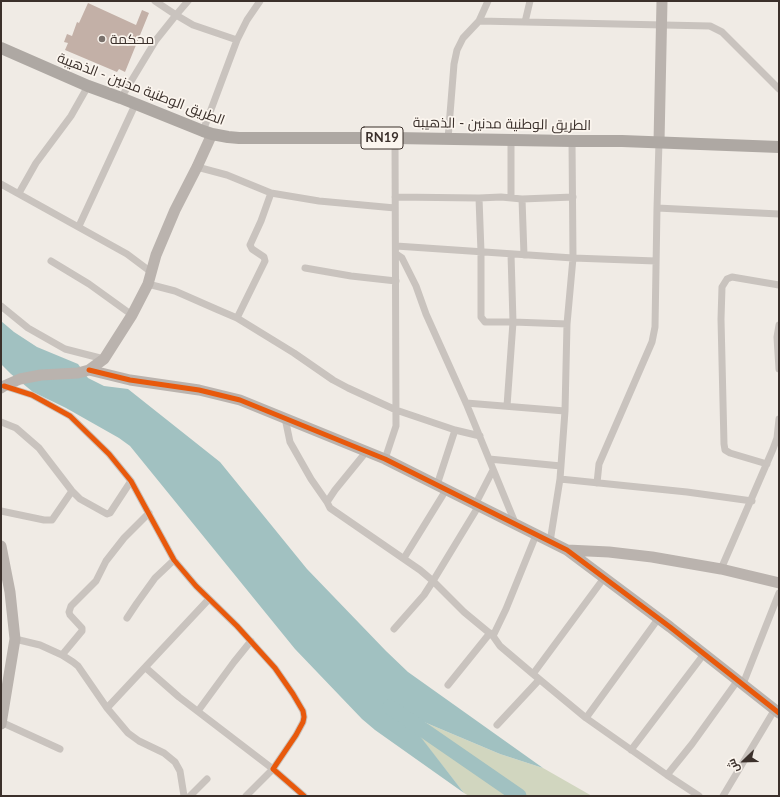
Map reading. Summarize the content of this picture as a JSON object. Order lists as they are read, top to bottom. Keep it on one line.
{"streets":{"main road":["الطريق الوطنية مدنين - الذهيبة","RN19"]},"places":["محكمة"],"north":"bottom left"}
